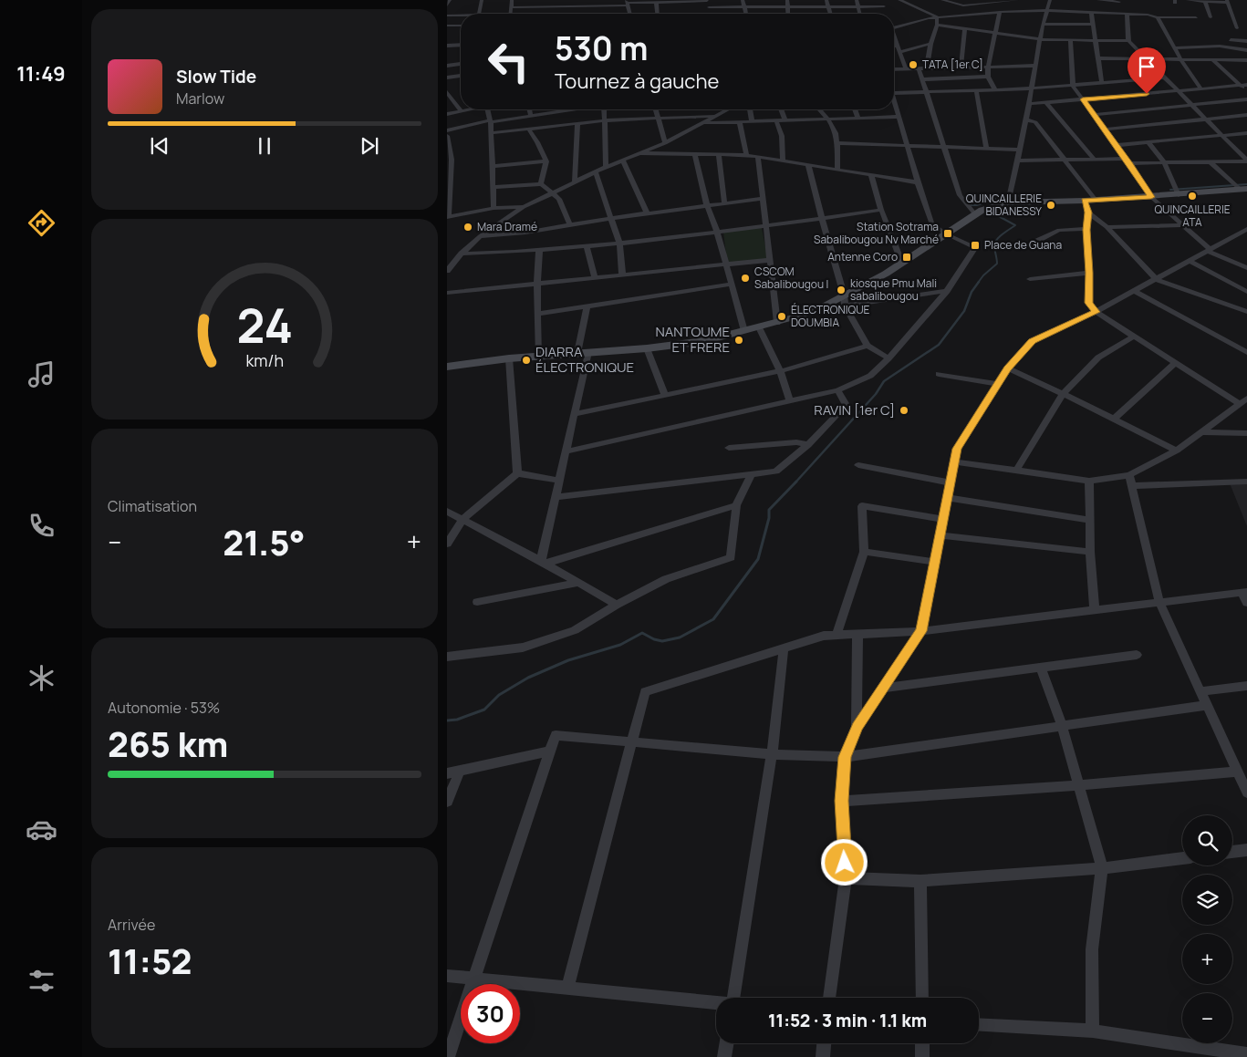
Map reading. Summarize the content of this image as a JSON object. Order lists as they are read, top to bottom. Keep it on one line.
{"places":{"other":["TATA [1er C]","QUINCAILLERIE ATA","QUINCAILLERIE BIDANESSY","Mara Dramé","CSCOM Sabalibougou I","kiosque Pmu Mali sabalibougou","ÉLECTRONIQUE DOUMBIA","NANTOUME ET FRERE","DIARRA ÉLECTRONIQUE","RAVIN [1er C]"],"transit":["Station Sotrama Sabalibougou Nv Marché","Place de Guana","Antenne Coro"]},"page":{"tabs":"11:49","turn":["530 m","Tournez à gauche"],"song":["Slow Tide","Marlow"],"tile":["Climatisation",["Autonomie · 53%","265 km"],["Arrivée","11:52"]],"heat":["−","21.5°","+"],"map_buttons":["+","−"],"limit":"30","trip":"11:52 · 3 min · 1.1 km","gauge":["24","km/h"]}}
